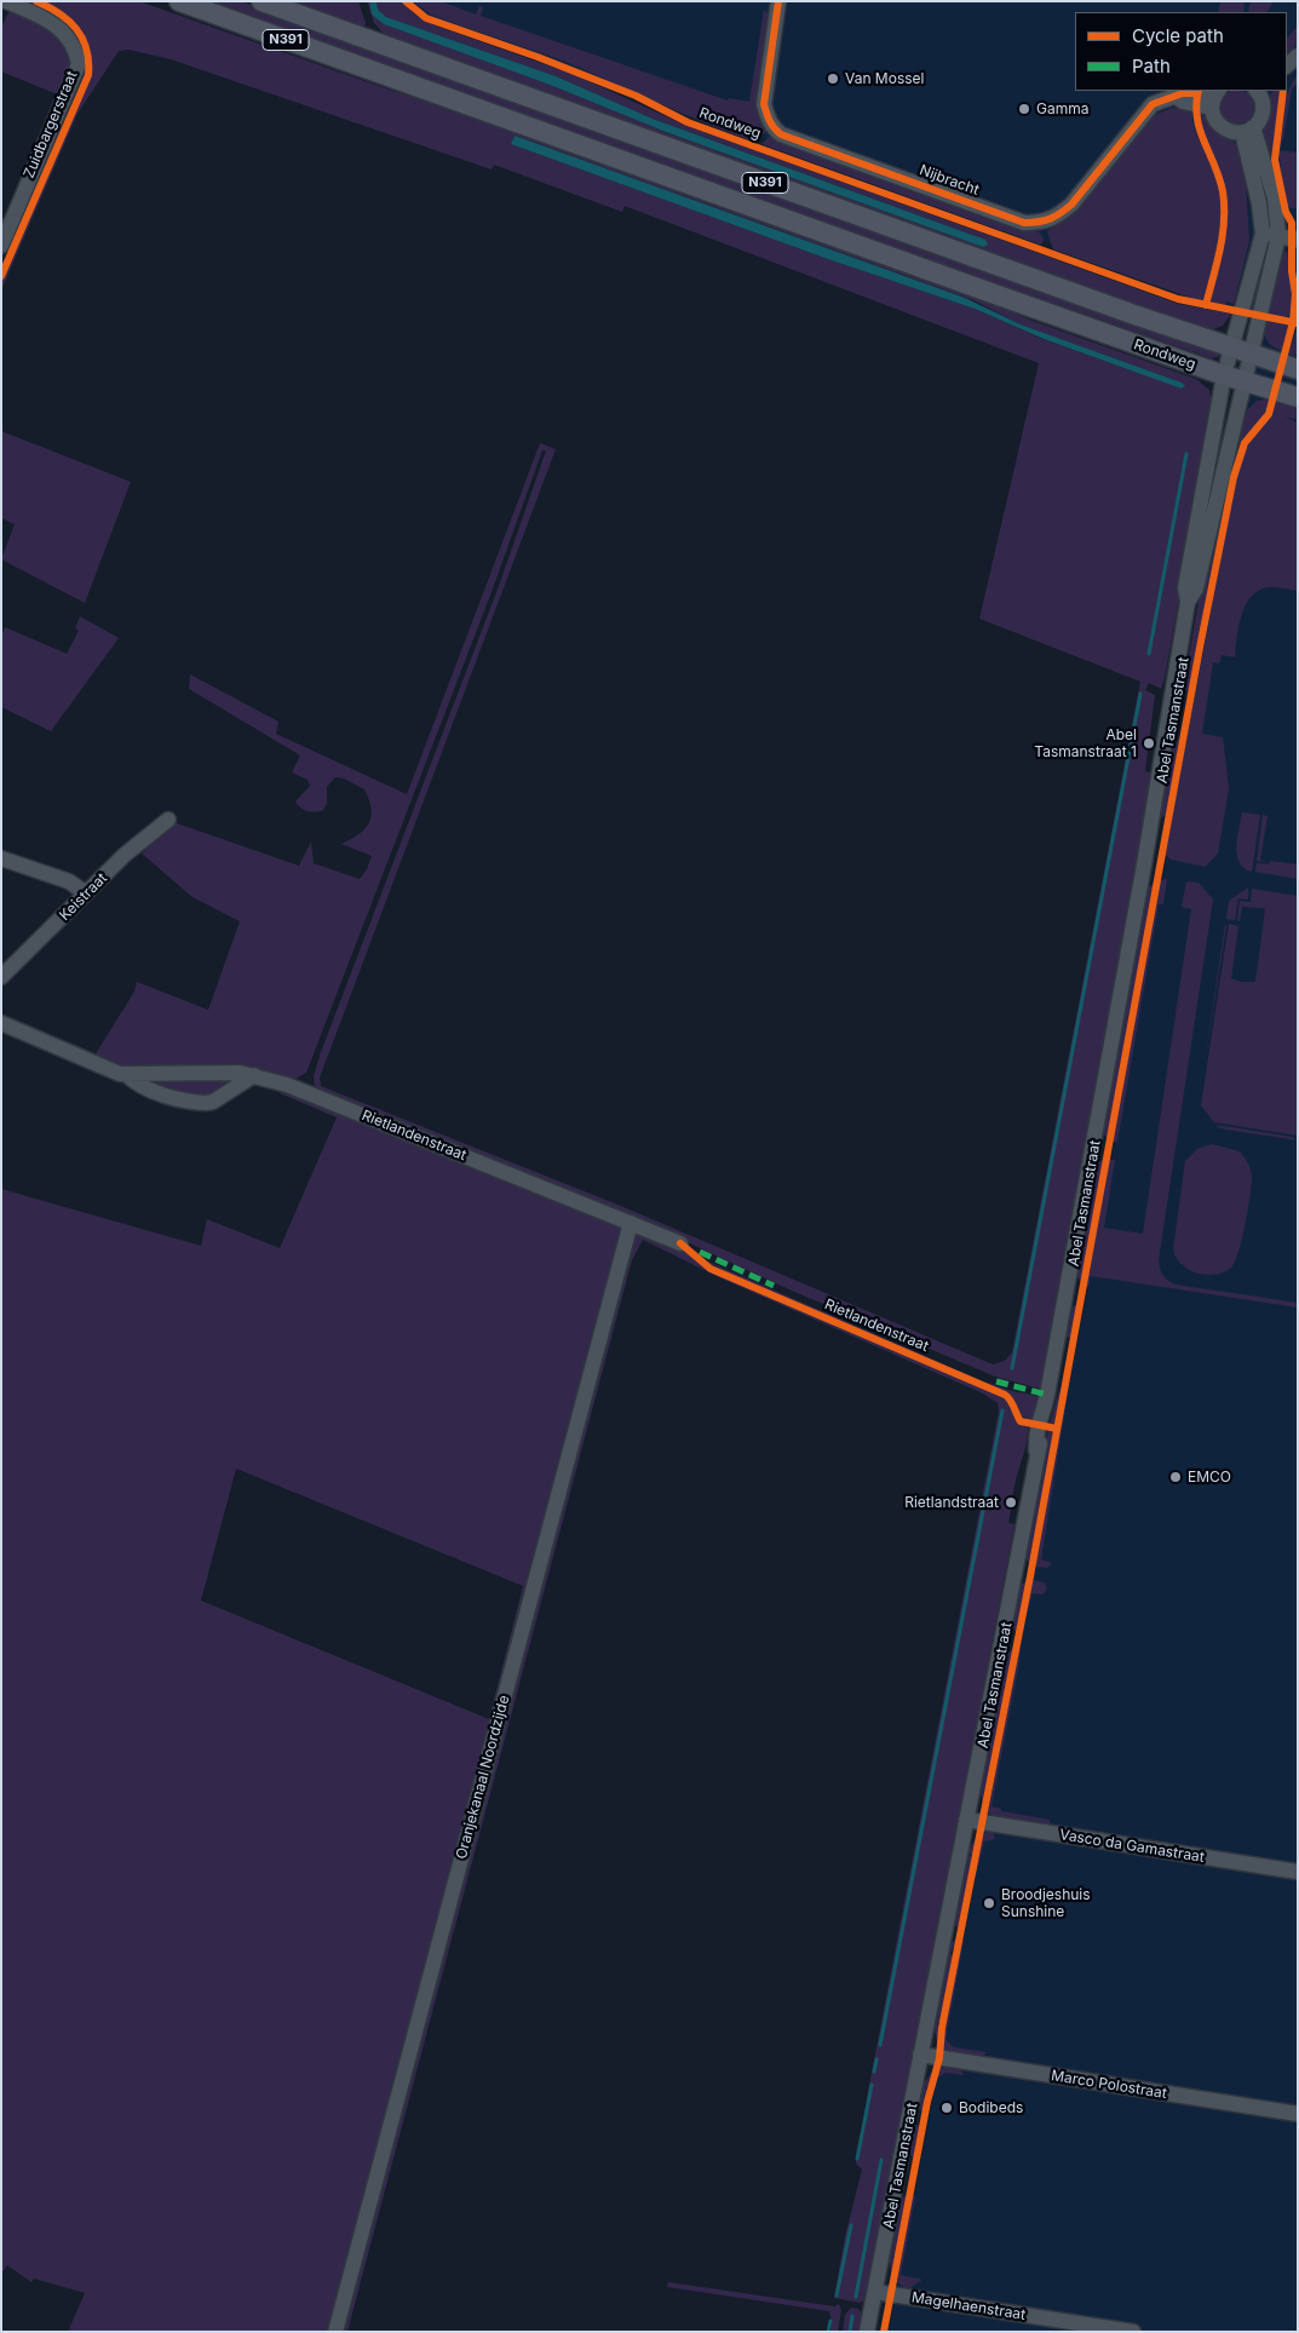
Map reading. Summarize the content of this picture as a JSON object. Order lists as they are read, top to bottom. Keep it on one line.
{"streets":{"main road":["N391","Rondweg"],"street":["Zuidbargerstraat","Nijbracht","Abel Tasmanstraat","Keistraat","Rietlandenstraat","Oranjekanaal Noordzijde","Vasco da Gamastraat","Marco Polostraat","Magelhaenstraat"]},"crossings":[["Rondweg","Abel Tasmanstraat"],["Abel Tasmanstraat","Vasco da Gamastraat"],["Abel Tasmanstraat","Marco Polostraat"],["Abel Tasmanstraat","Magelhaenstraat"],["Rietlandenstraat","Oranjekanaal Noordzijde"]],"places":["Van Mossel","Gamma","Abel Tasmanstraat 1","EMCO","Rietlandstraat","Broodjeshuis Sunshine","Bodibeds"],"legend":["Cycle path","Path"]}
